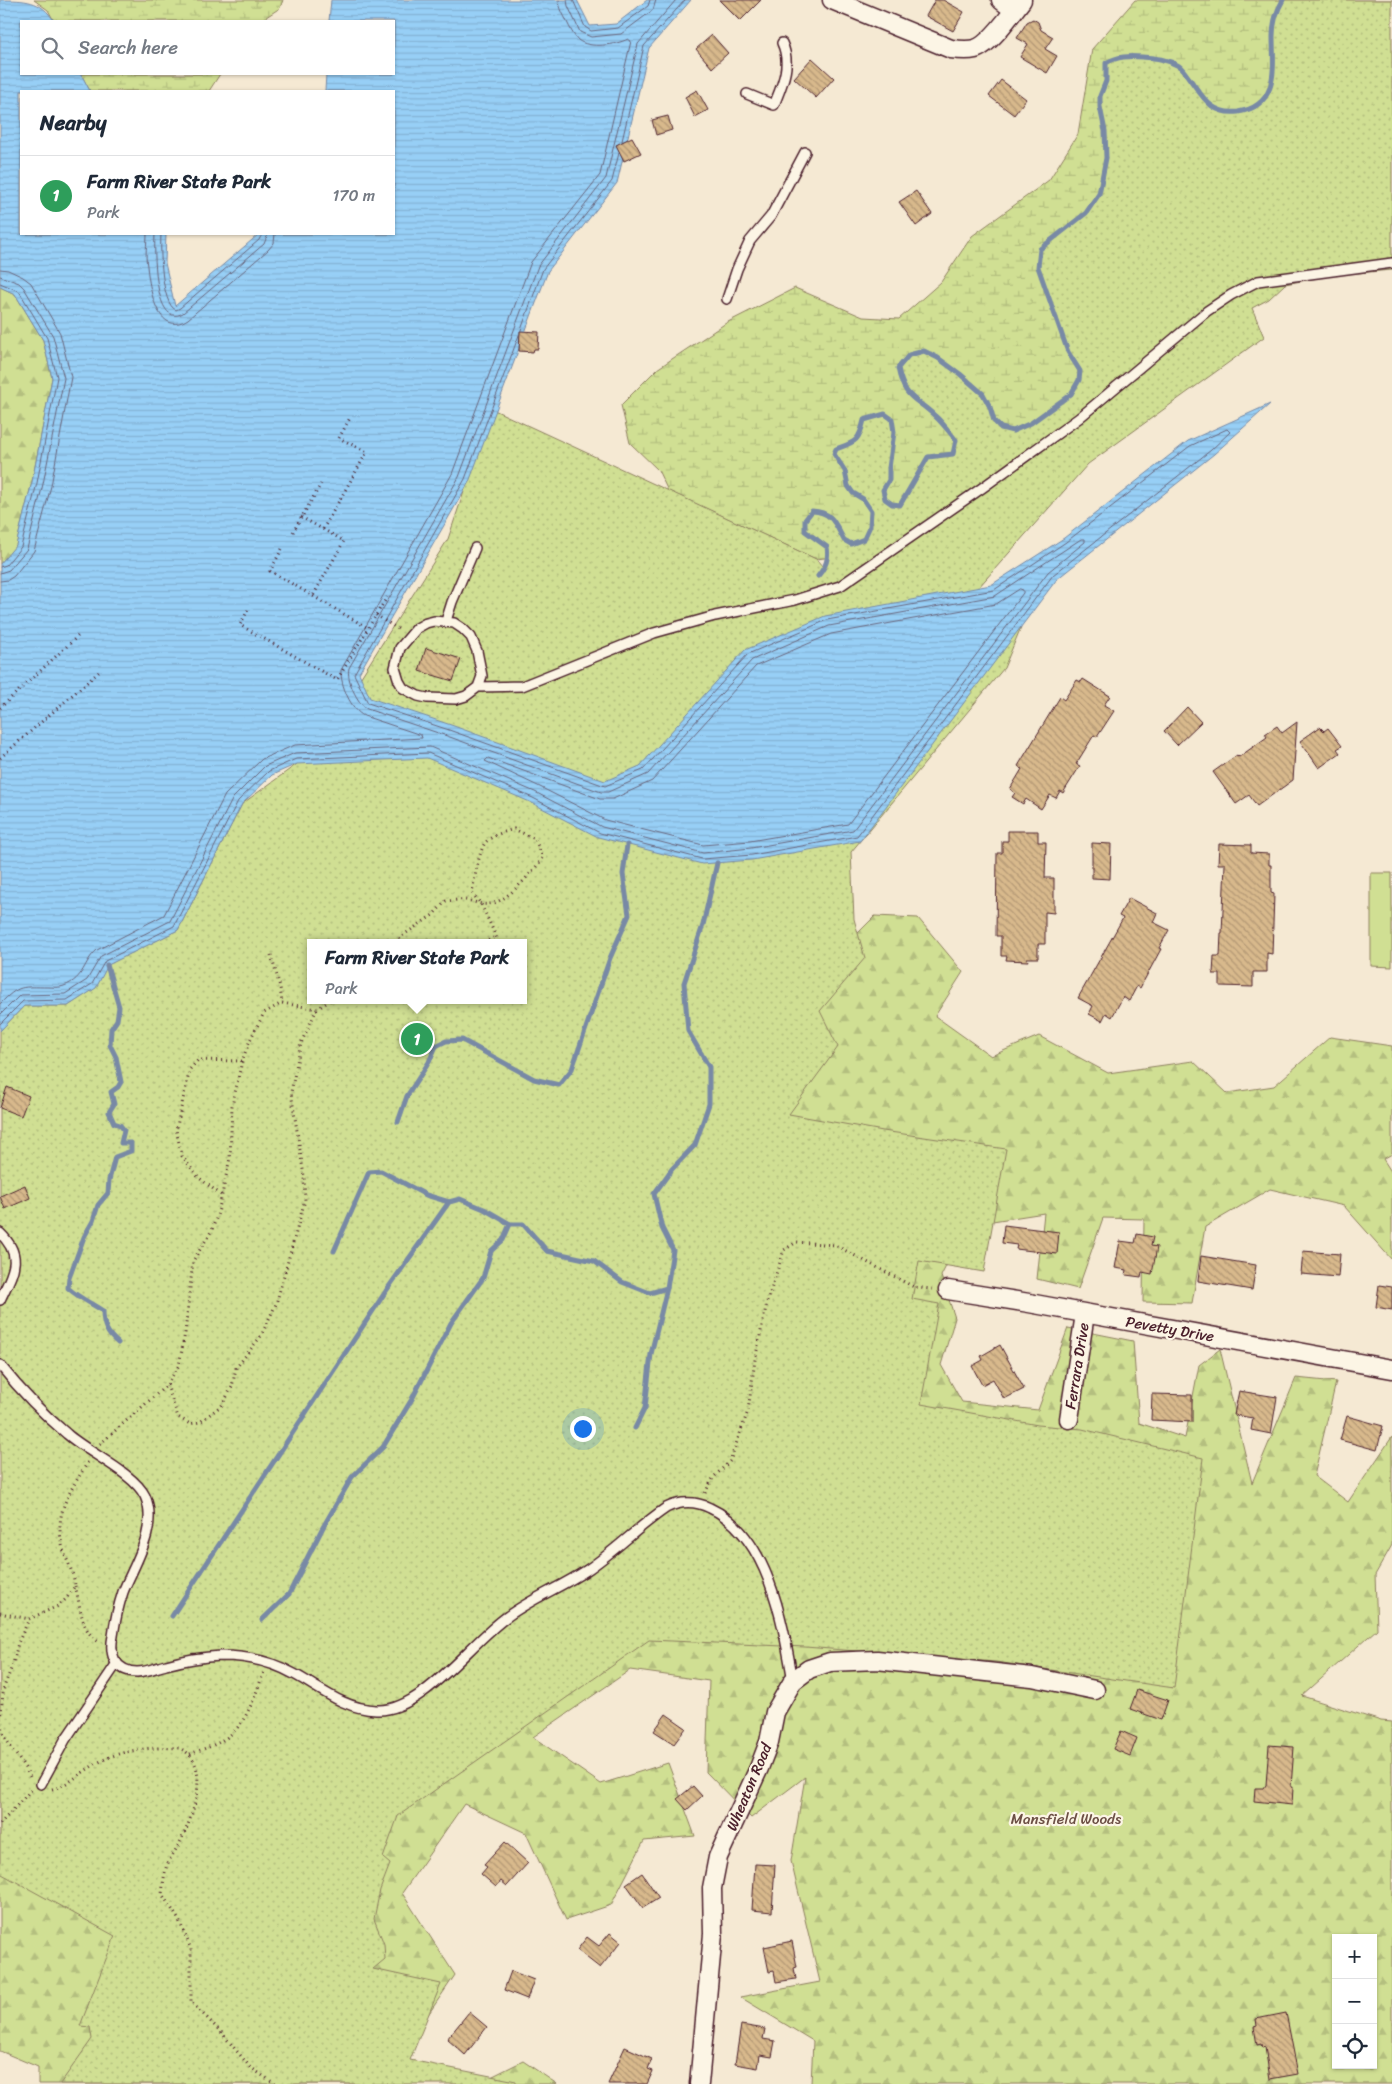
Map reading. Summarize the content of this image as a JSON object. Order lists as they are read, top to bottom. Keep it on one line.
{"streets":{"street":["Pevetty Drive","Ferrara Drive","Wheaton Road"]},"crossings":[["Pevetty Drive","Ferrara Drive"]],"parks":["Mansfield Woods"],"page":{"search":"Search here","heading":"Nearby","list":[{"mark":"1","name":"Farm River State Park","note":"Park","value":"170 m"}],"popup":["Farm River State Park","Park"],"pins":"1","map_buttons":["+","−"]}}
